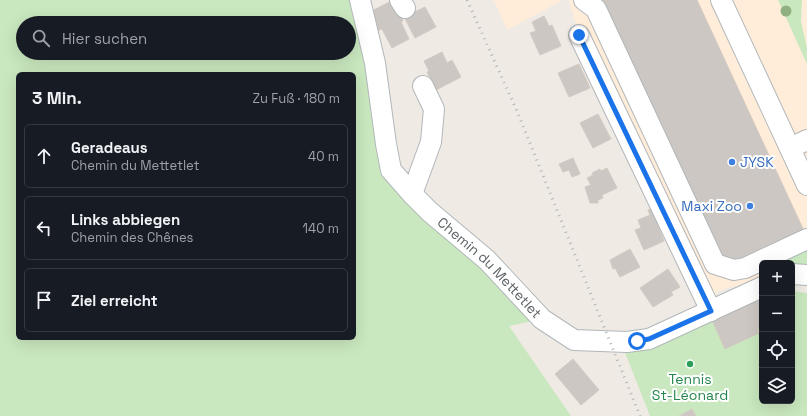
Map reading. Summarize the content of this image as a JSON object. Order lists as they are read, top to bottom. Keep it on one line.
{"streets":{"street":["Chemin du Mettetlet"]},"places":["JYSK","Maxi Zoo","Tennis St-Léonard"],"page":{"search":"Hier suchen","heading":["3 Min.","Zu Fuß · 180 m"],"list":[["Geradeaus","Chemin du Mettetlet","40 m"],["Links abbiegen","Chemin des Chênes","140 m"],"Ziel erreicht"],"map_buttons":["+","−"]}}
